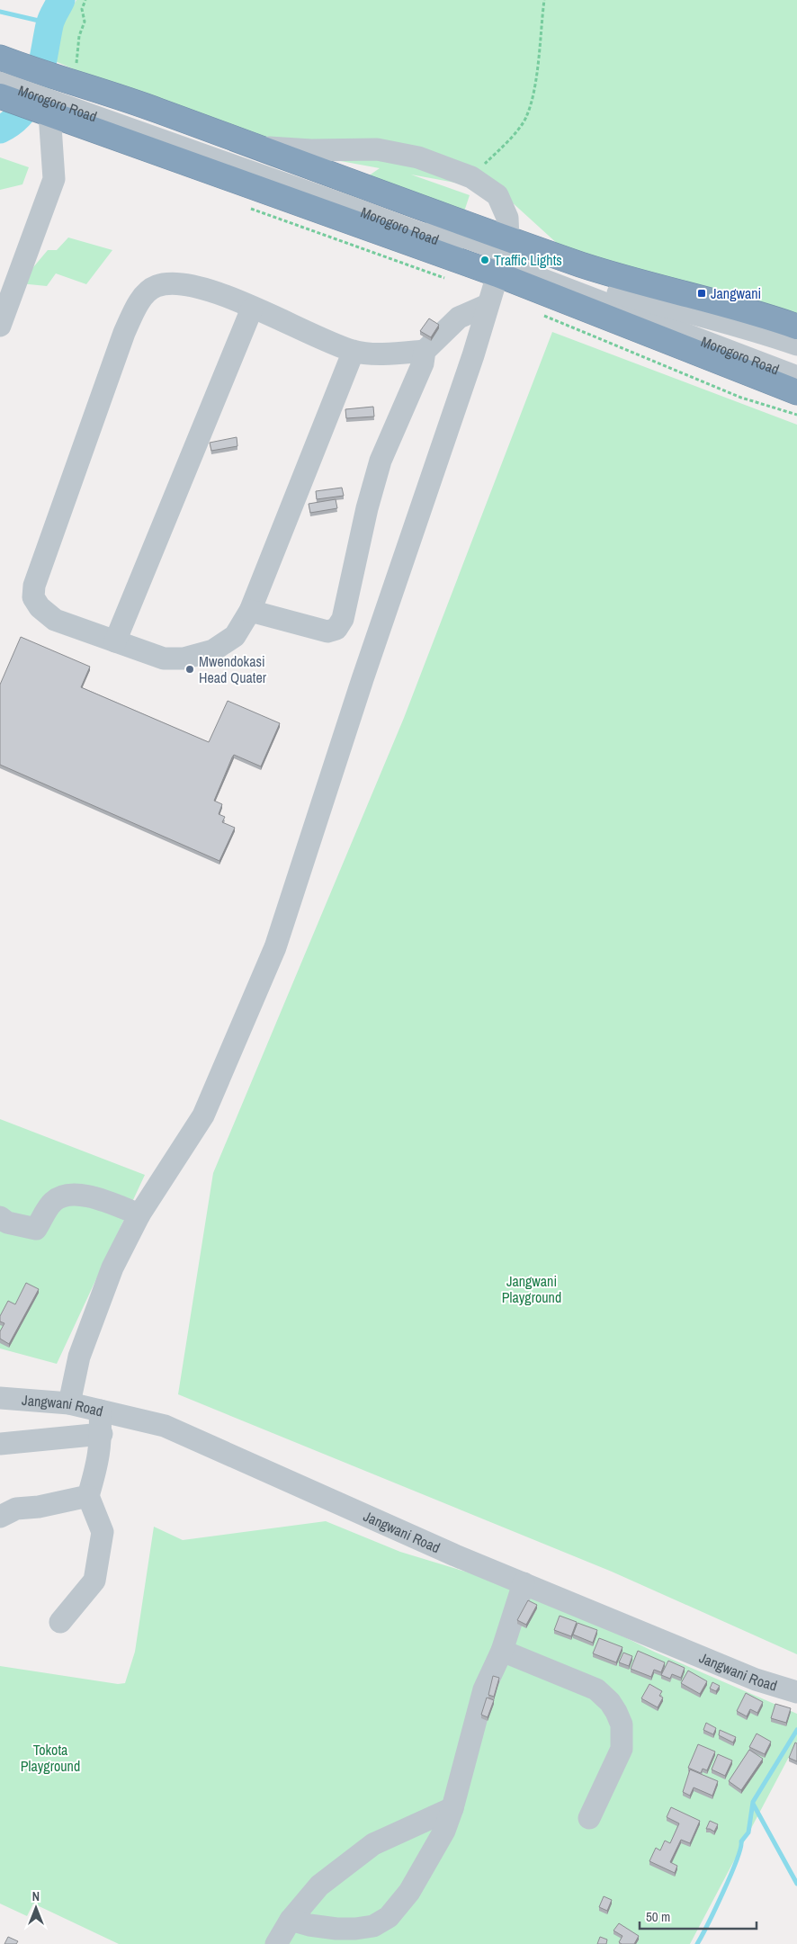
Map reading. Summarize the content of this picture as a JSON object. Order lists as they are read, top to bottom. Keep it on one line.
{"streets":{"highway":["Morogoro Road"],"street":["Jangwani Road"]},"parks":["Jangwani Playground","Tokota Playground"],"places":{"other":["Traffic Lights","Mwendokasi Head Quater"],"transit":["Jangwani"]},"scale_bar":"50 m","north":"top"}
